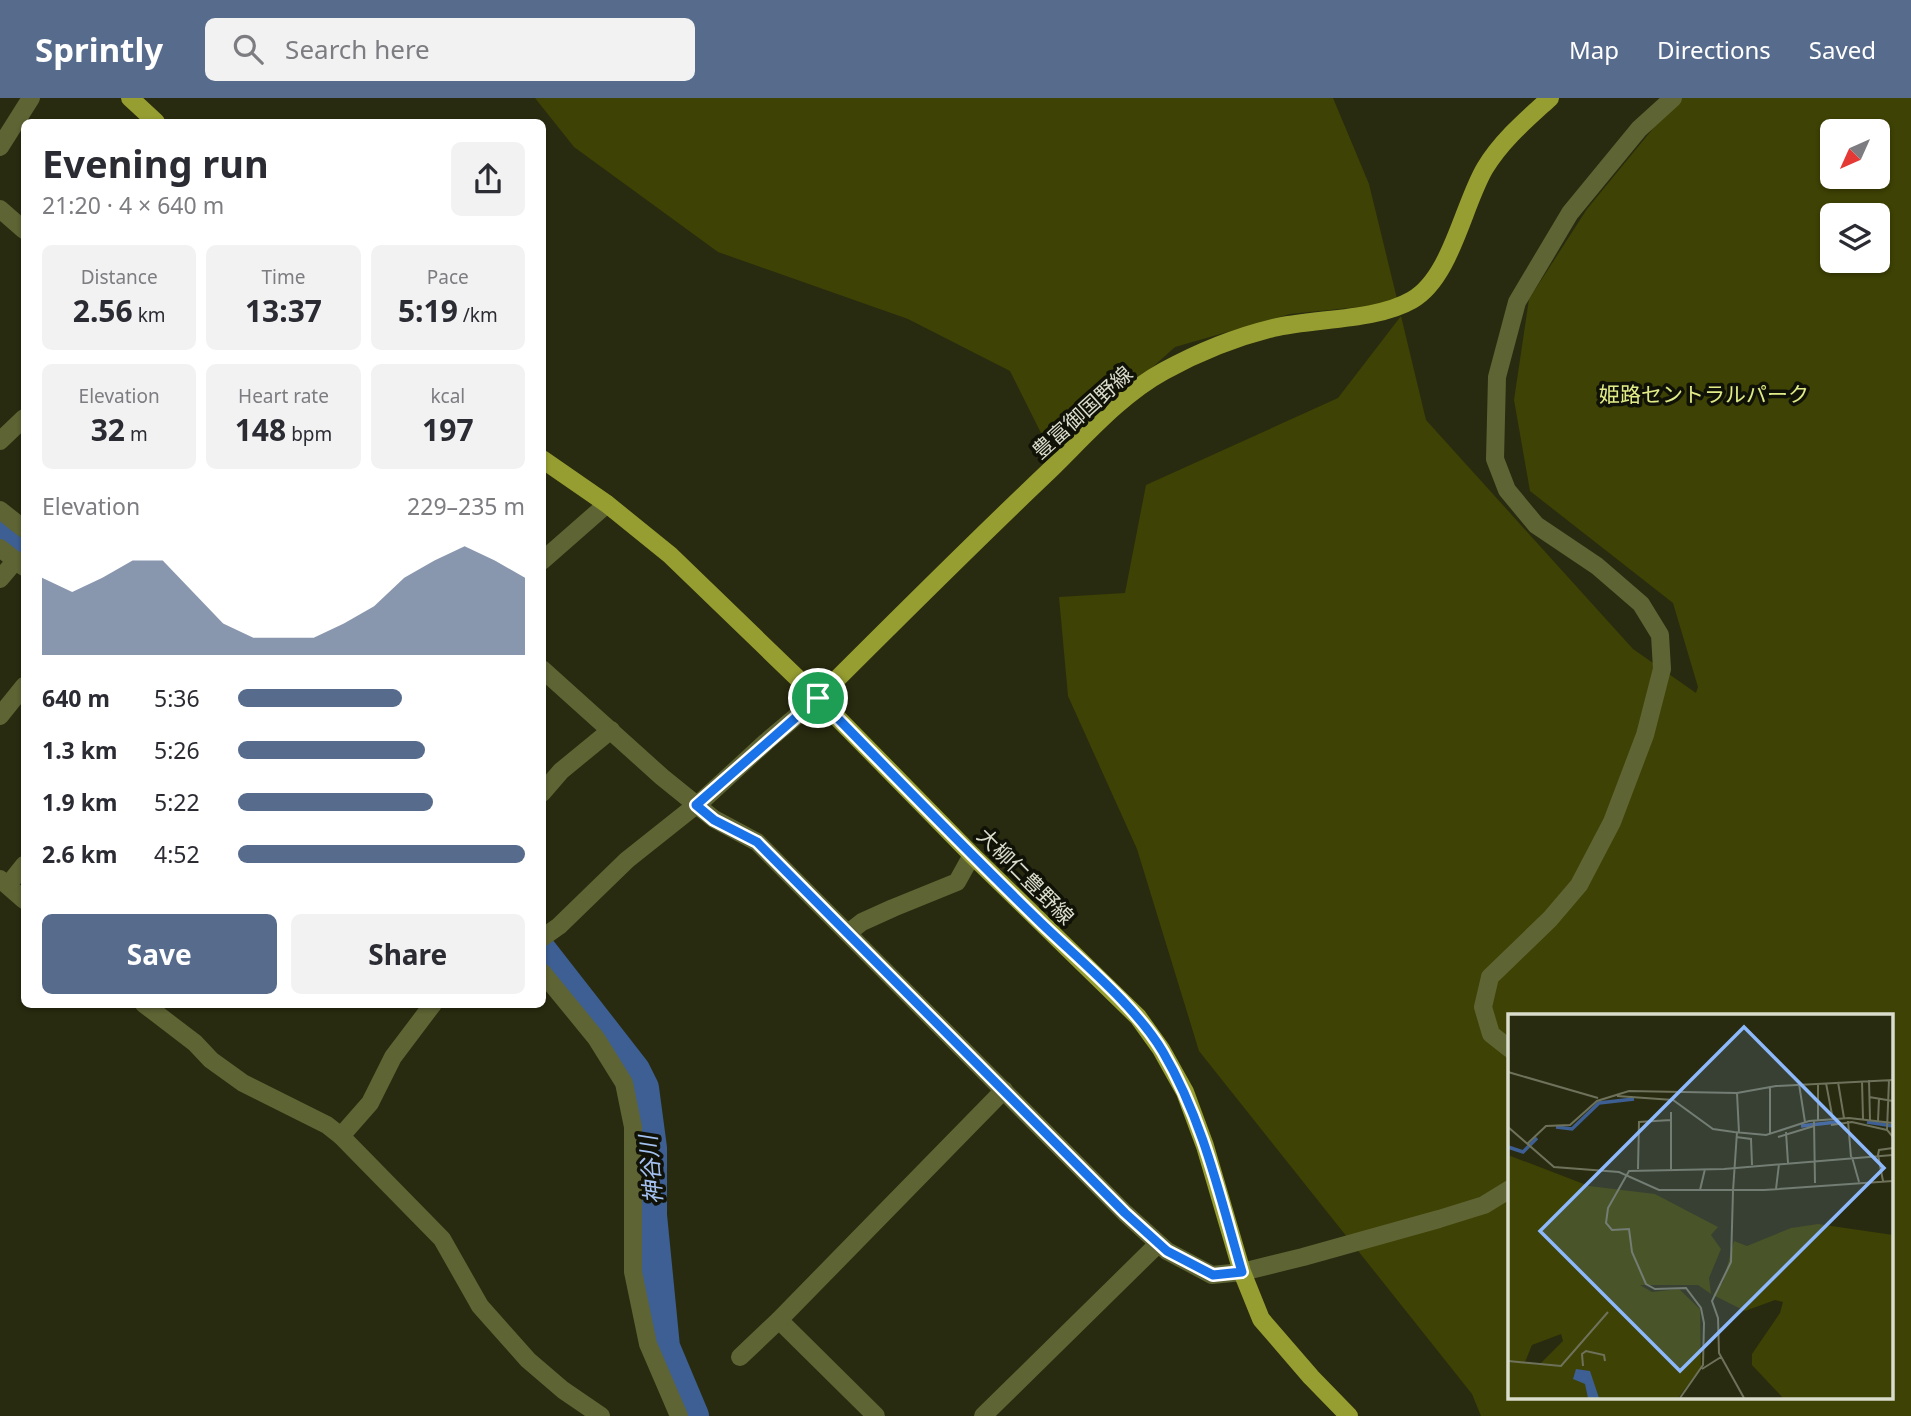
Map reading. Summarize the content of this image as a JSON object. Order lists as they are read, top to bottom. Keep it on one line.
{"streets":{"main road":["豊富御国野線","大柳仁豊野線"]},"crossings":[["豊富御国野線","大柳仁豊野線"]],"water":["神谷川"],"parks":["姫路セントラルパーク"],"north":"bottom left","page":{"header":"Sprintly","search":"Search here","nav":["Map","Directions","Saved"],"heading":["Evening run","21:20 · 4 × 640 m"],"stats":[["Distance","2.56 km"],["Time","13:37"],["Pace","5:19 /km"],["Elevation","32 m"],["Heart rate","148 bpm"],["kcal","197"]],"chart":["Elevation","229–235 m"],"list":[{"name":"640 m","note":"5:36"},{"name":"1.3 km","note":"5:26"},{"name":"1.9 km","note":"5:22"},{"name":"2.6 km","note":"4:52"}],"buttons":["Save","Share"]}}
